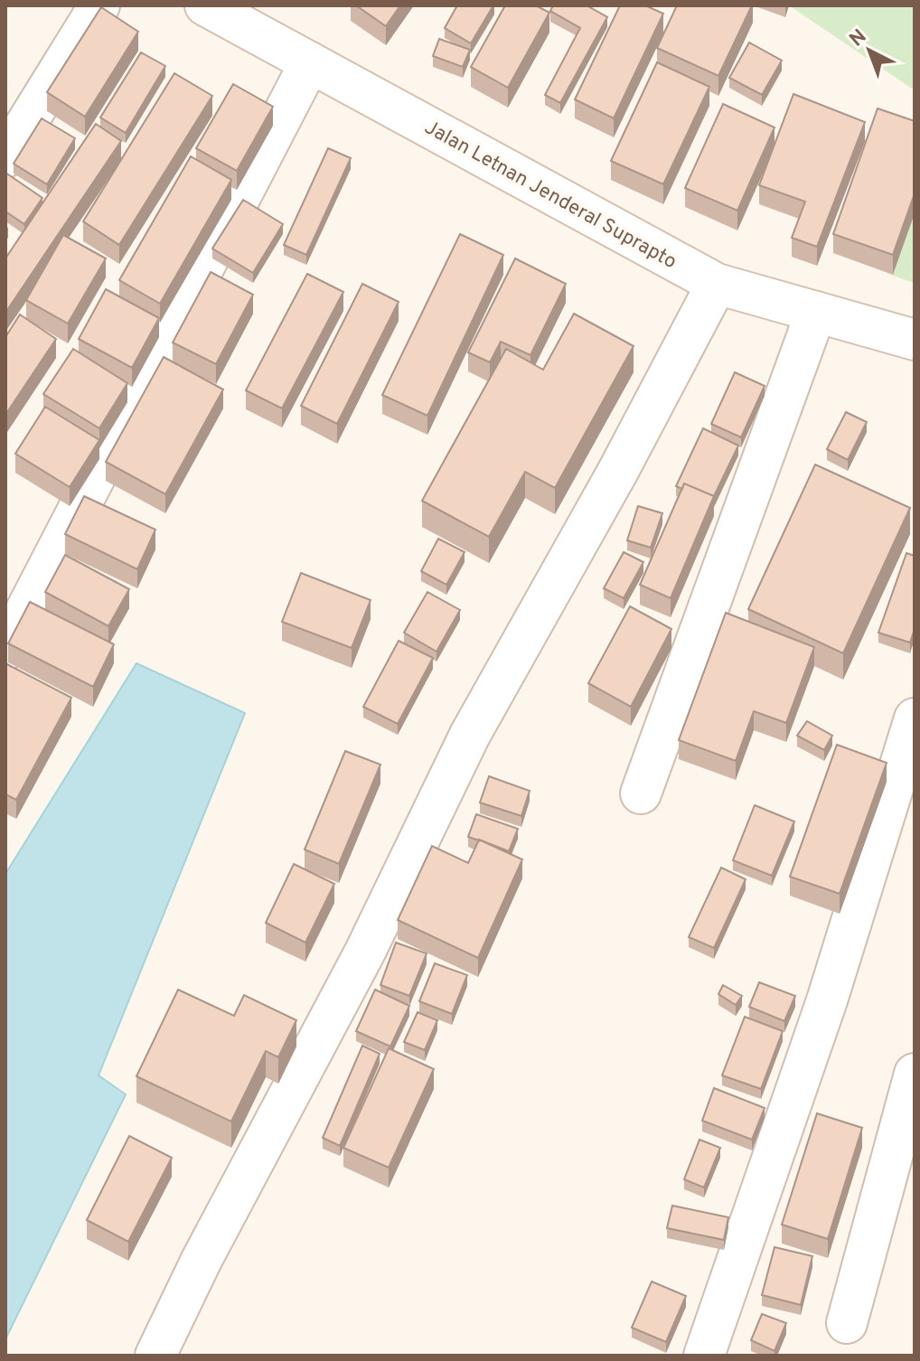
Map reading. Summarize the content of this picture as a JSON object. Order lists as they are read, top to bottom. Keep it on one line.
{"streets":{"street":["Jalan Letnan Jenderal Suprapto"]},"north":"top left"}
